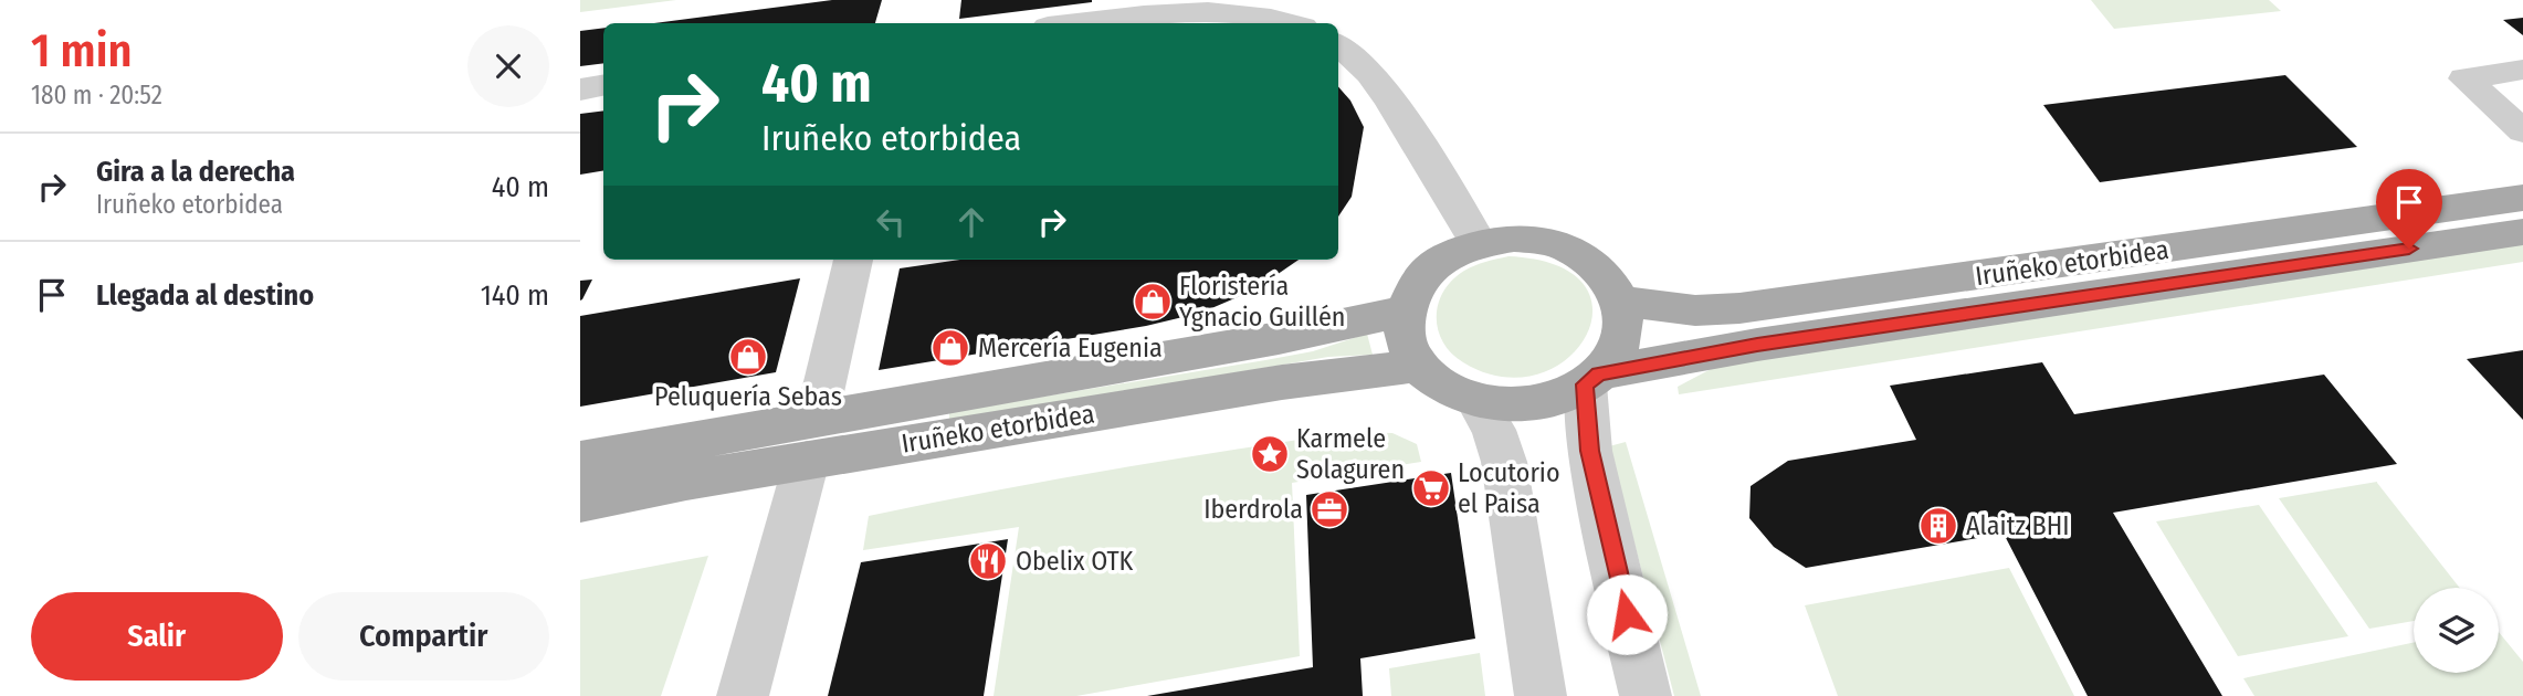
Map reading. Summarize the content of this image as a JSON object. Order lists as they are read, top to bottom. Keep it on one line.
{"streets":{"main road":["Iruñeko etorbidea"]},"places":{"shop":["Floristería Ygnacio Guillén","Mercería Eugenia","Peluquería Sebas"],"place":["Karmele Solaguren"],"supermarket":["Locutorio el Paisa"],"office":["Iberdrola"],"building":["Alaitz BHI"],"restaurant":["Obelix OTK"]},"page":{"heading":["1 min","180 m · 20:52"],"turn":["40 m","Iruñeko etorbidea"],"list":[{"name":"Gira a la derecha","note":"Iruñeko etorbidea","value":"40 m"},{"name":"Llegada al destino","value":"140 m"}],"buttons":["Salir","Compartir"]}}
